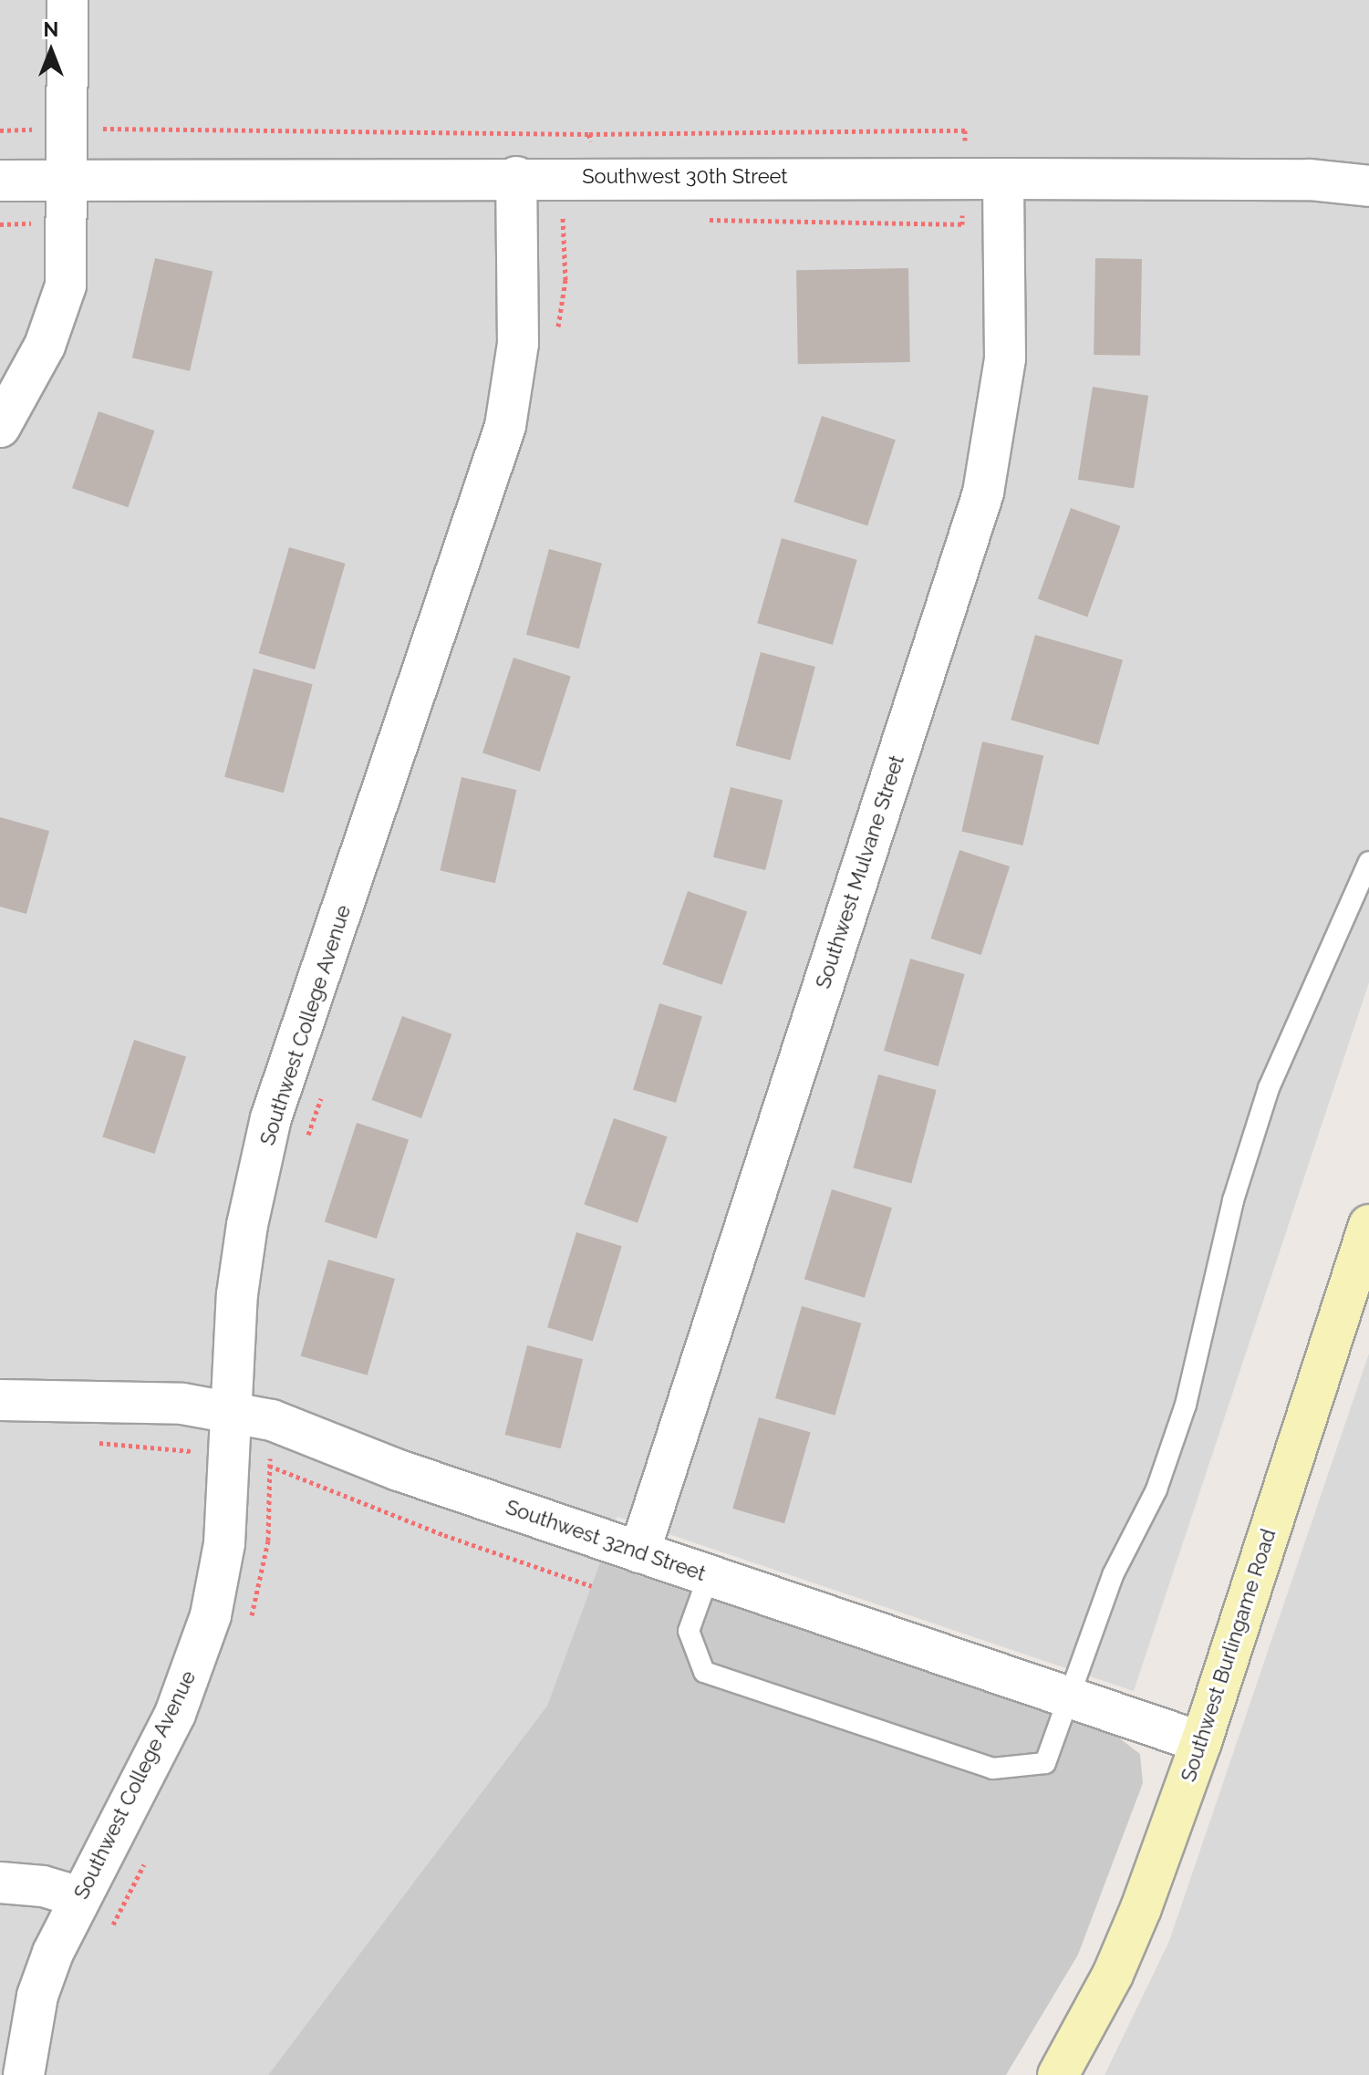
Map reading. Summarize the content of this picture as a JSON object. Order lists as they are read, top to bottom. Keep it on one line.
{"streets":{"main road":["Southwest Burlingame Road"],"street":["Southwest 30th Street","Southwest Mulvane Street","Southwest College Avenue","Southwest 32nd Street"]},"crossings":[["Southwest 30th Street","Southwest Mulvane Street"],["Southwest 30th Street","Southwest College Avenue"],["Southwest Mulvane Street","Southwest 32nd Street"],["Southwest College Avenue","Southwest 32nd Street"],["Southwest 32nd Street","Southwest Burlingame Road"]],"north":"top"}
